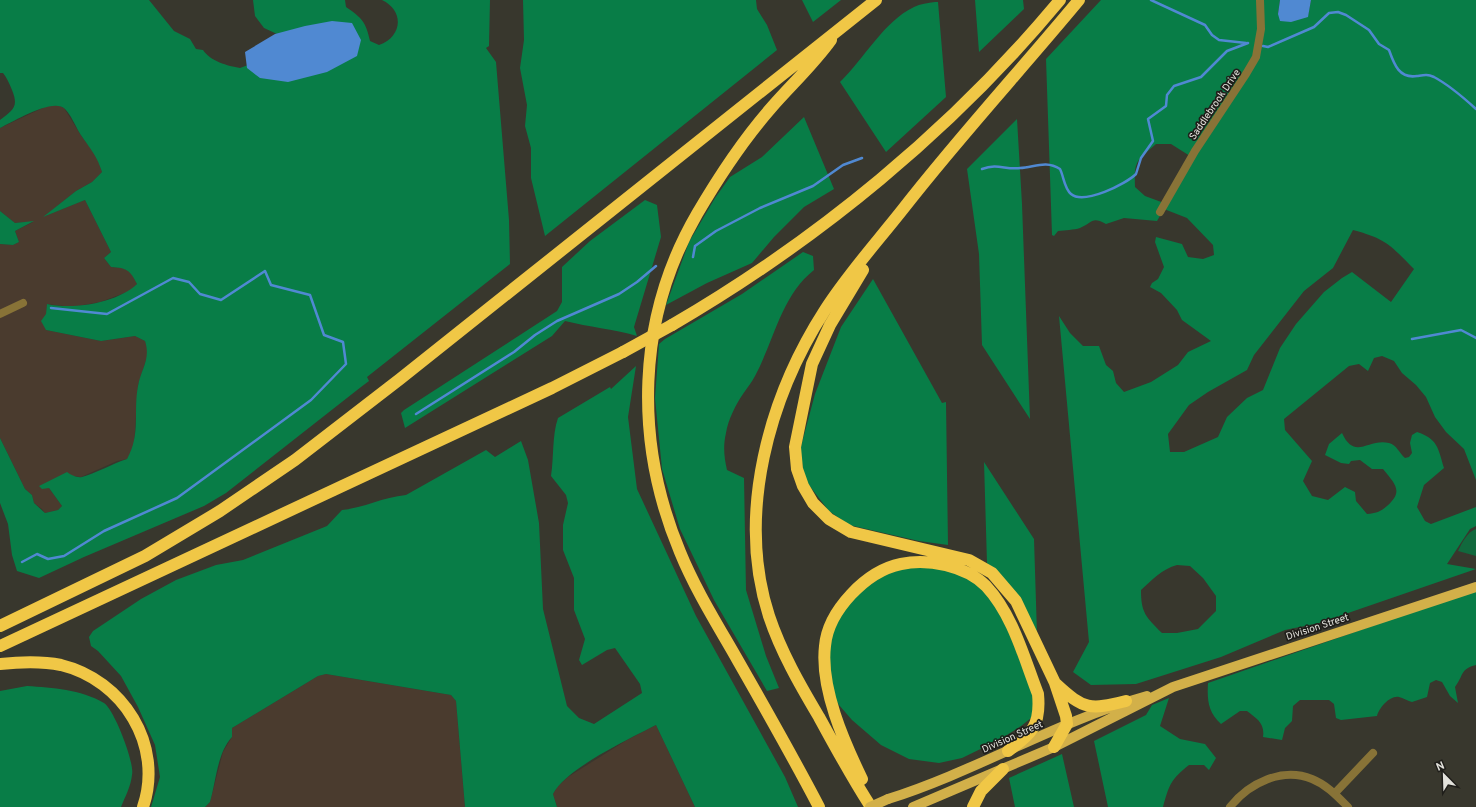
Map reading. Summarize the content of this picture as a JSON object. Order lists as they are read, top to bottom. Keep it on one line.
{"streets":{"main road":["Division Street"],"street":["Saddlebrook Drive"]},"north":"top left"}
